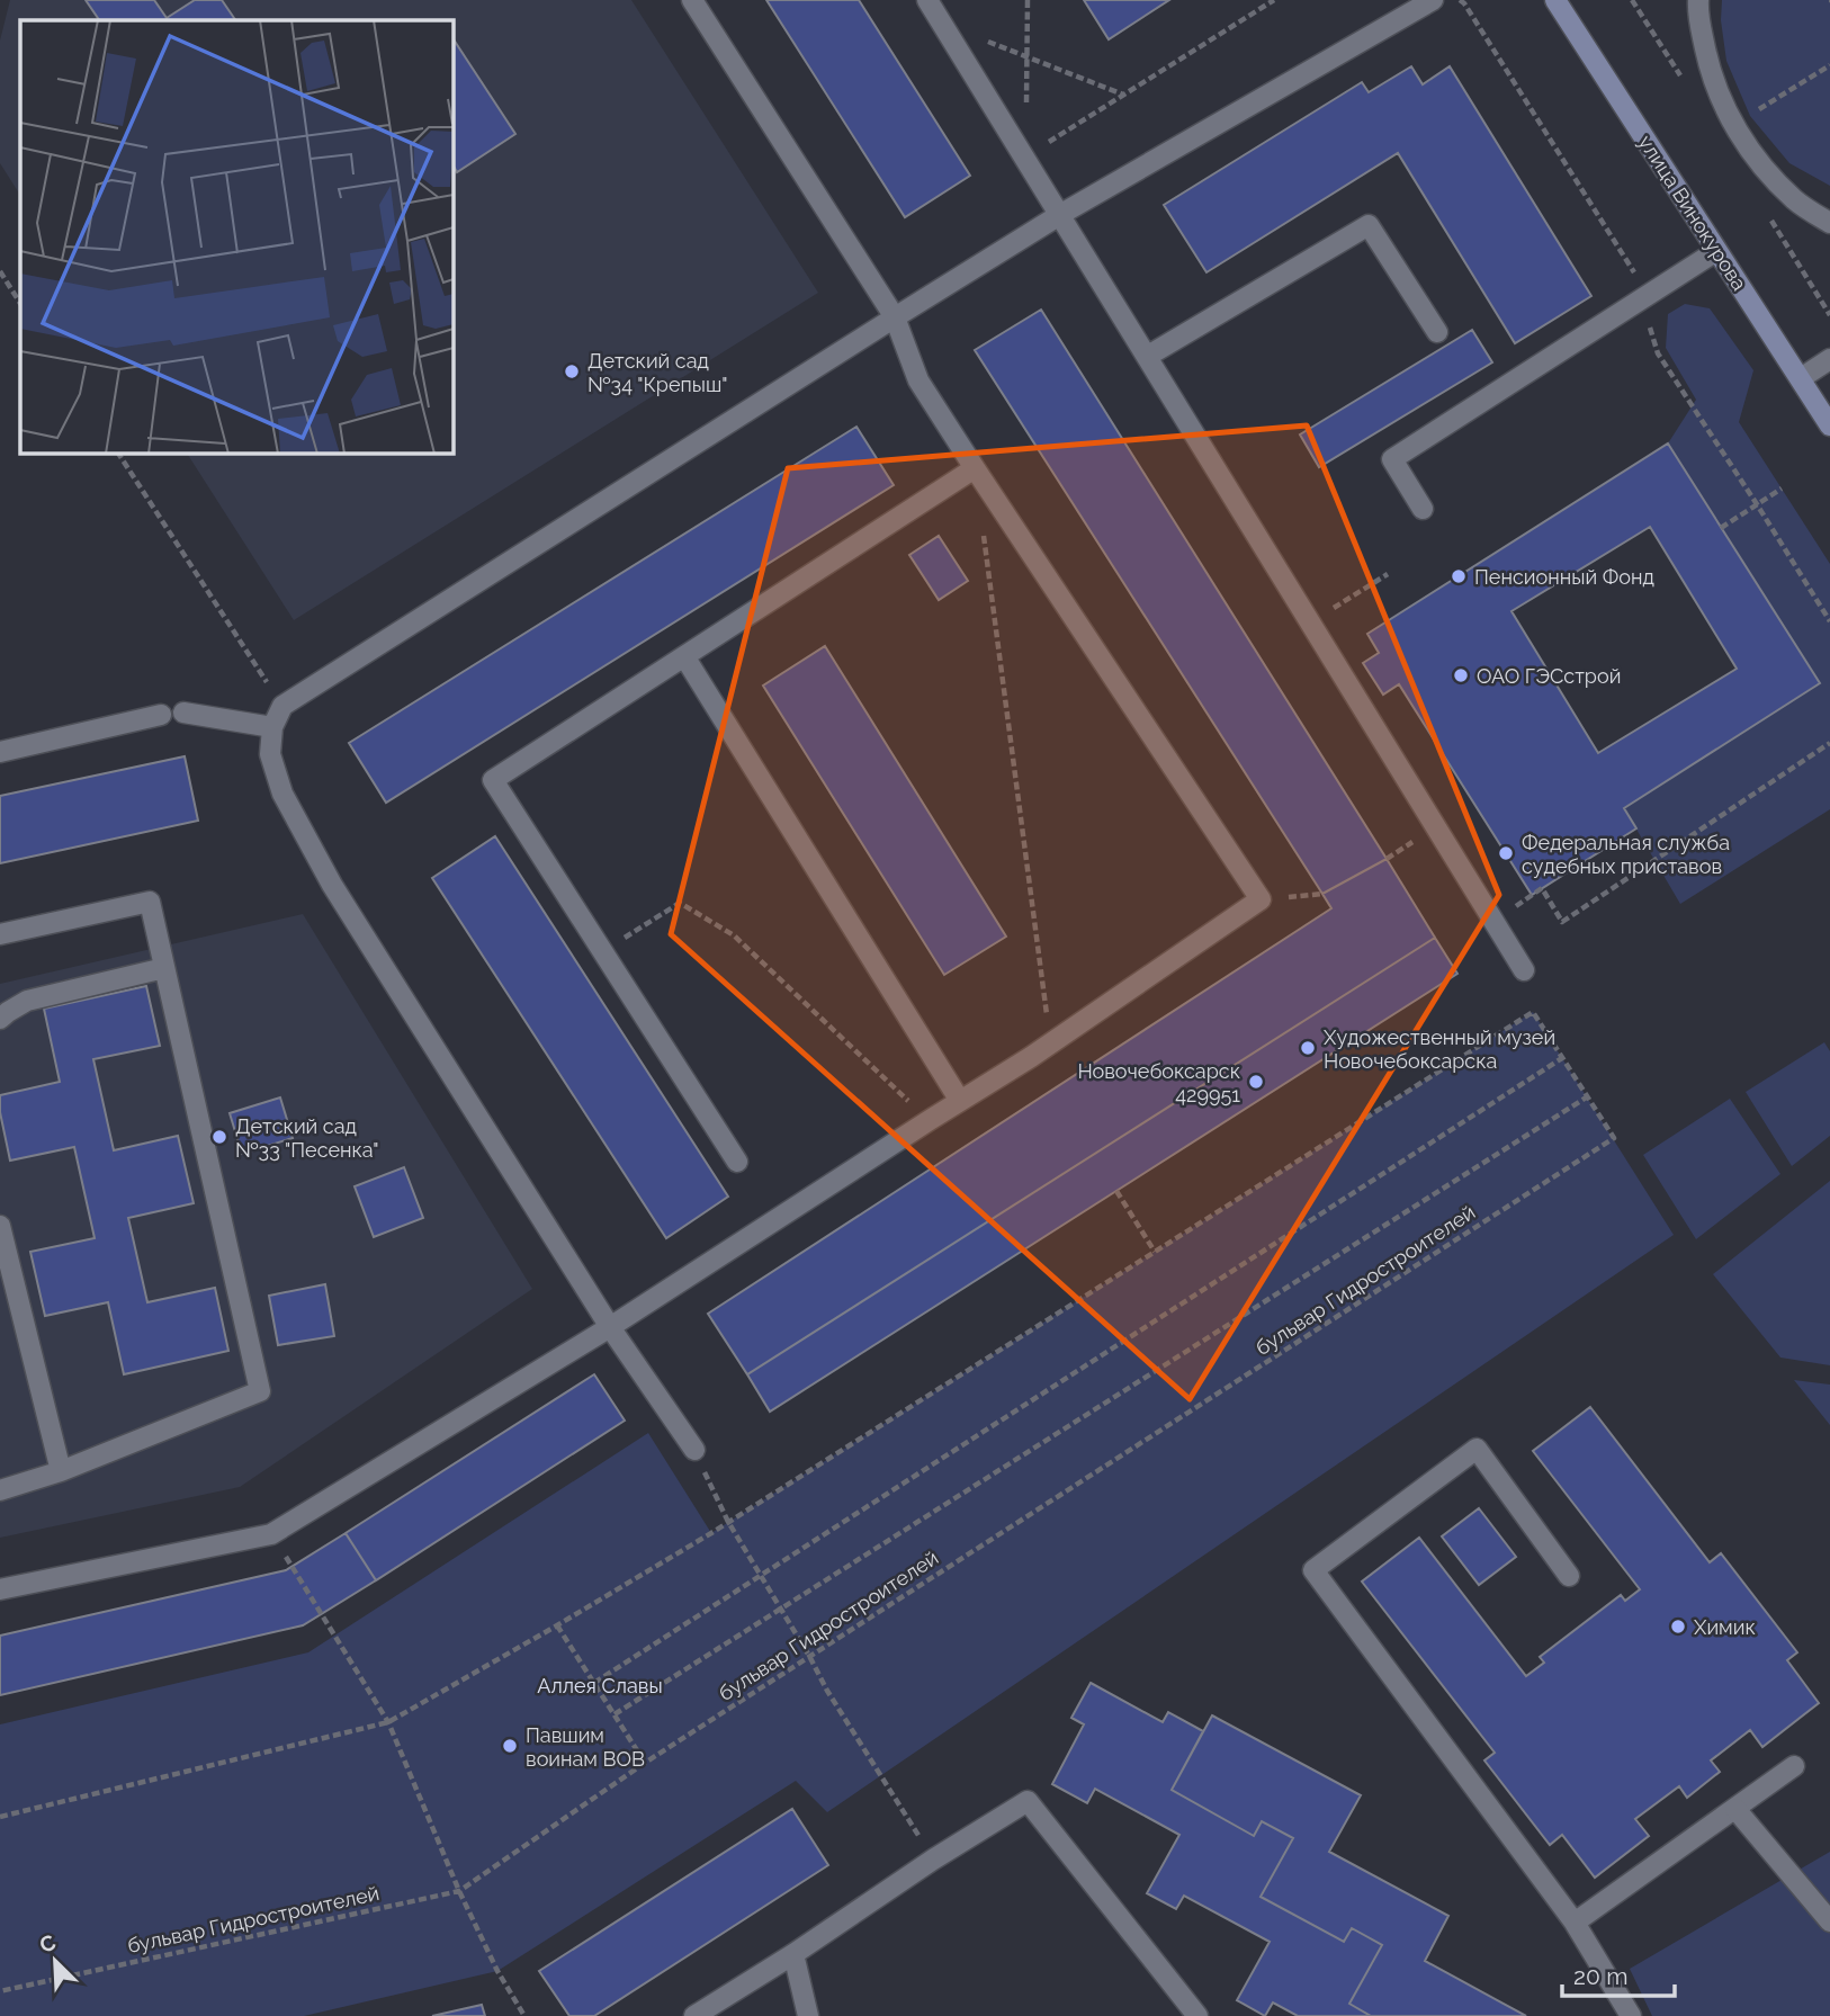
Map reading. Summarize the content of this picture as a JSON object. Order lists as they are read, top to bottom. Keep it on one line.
{"streets":{"street":["улица Винокурова"],"path":["бульвар Гидростроителей"]},"parks":["Аллея Славы"],"places":["Детский сад №34 \"Крепыш\"","Пенсионный Фонд","ОАО ГЭСстрой","Федеральная служба судебных приставов","Художественный музей Новочебоксарска","Новочебоксарск 429951","Детский сад №33 \"Песенка\"","Химик","Павшим воинам ВОВ"],"scale_bar":"20 m","north":"top left"}
